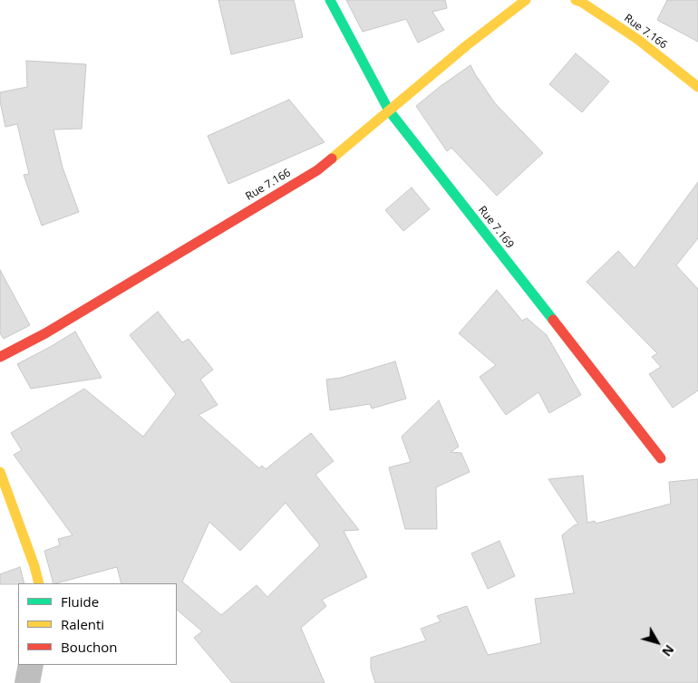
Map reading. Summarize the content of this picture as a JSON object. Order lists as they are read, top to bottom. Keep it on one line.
{"streets":{"street":["Rue 7.166","Rue 7.169"]},"crossings":[["Rue 7.166","Rue 7.169"]],"legend":["Fluide","Ralenti","Bouchon"],"north":"bottom right"}
